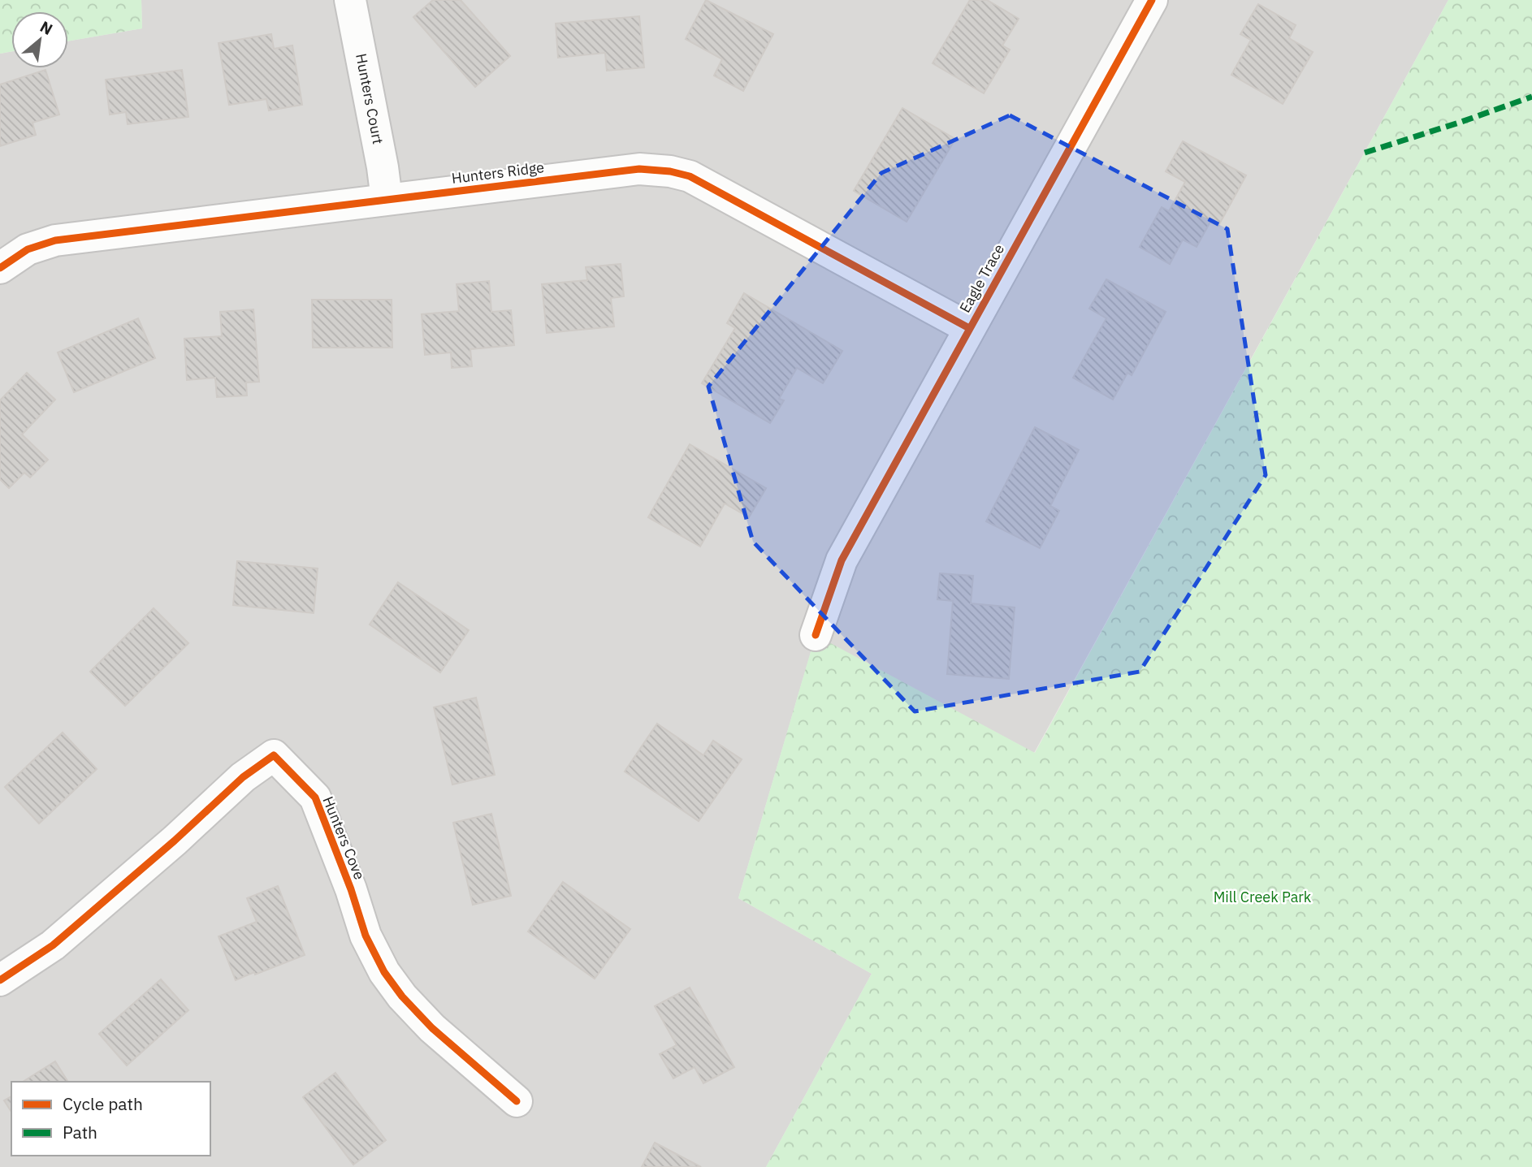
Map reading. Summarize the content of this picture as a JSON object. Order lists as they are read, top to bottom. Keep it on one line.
{"streets":{"street":["Hunters Court","Hunters Ridge","Eagle Trace","Hunters Cove"]},"crossings":[["Hunters Court","Hunters Ridge"],["Hunters Ridge","Eagle Trace"]],"parks":["Mill Creek Park"],"legend":["Cycle path","Path"],"north":"top right"}
